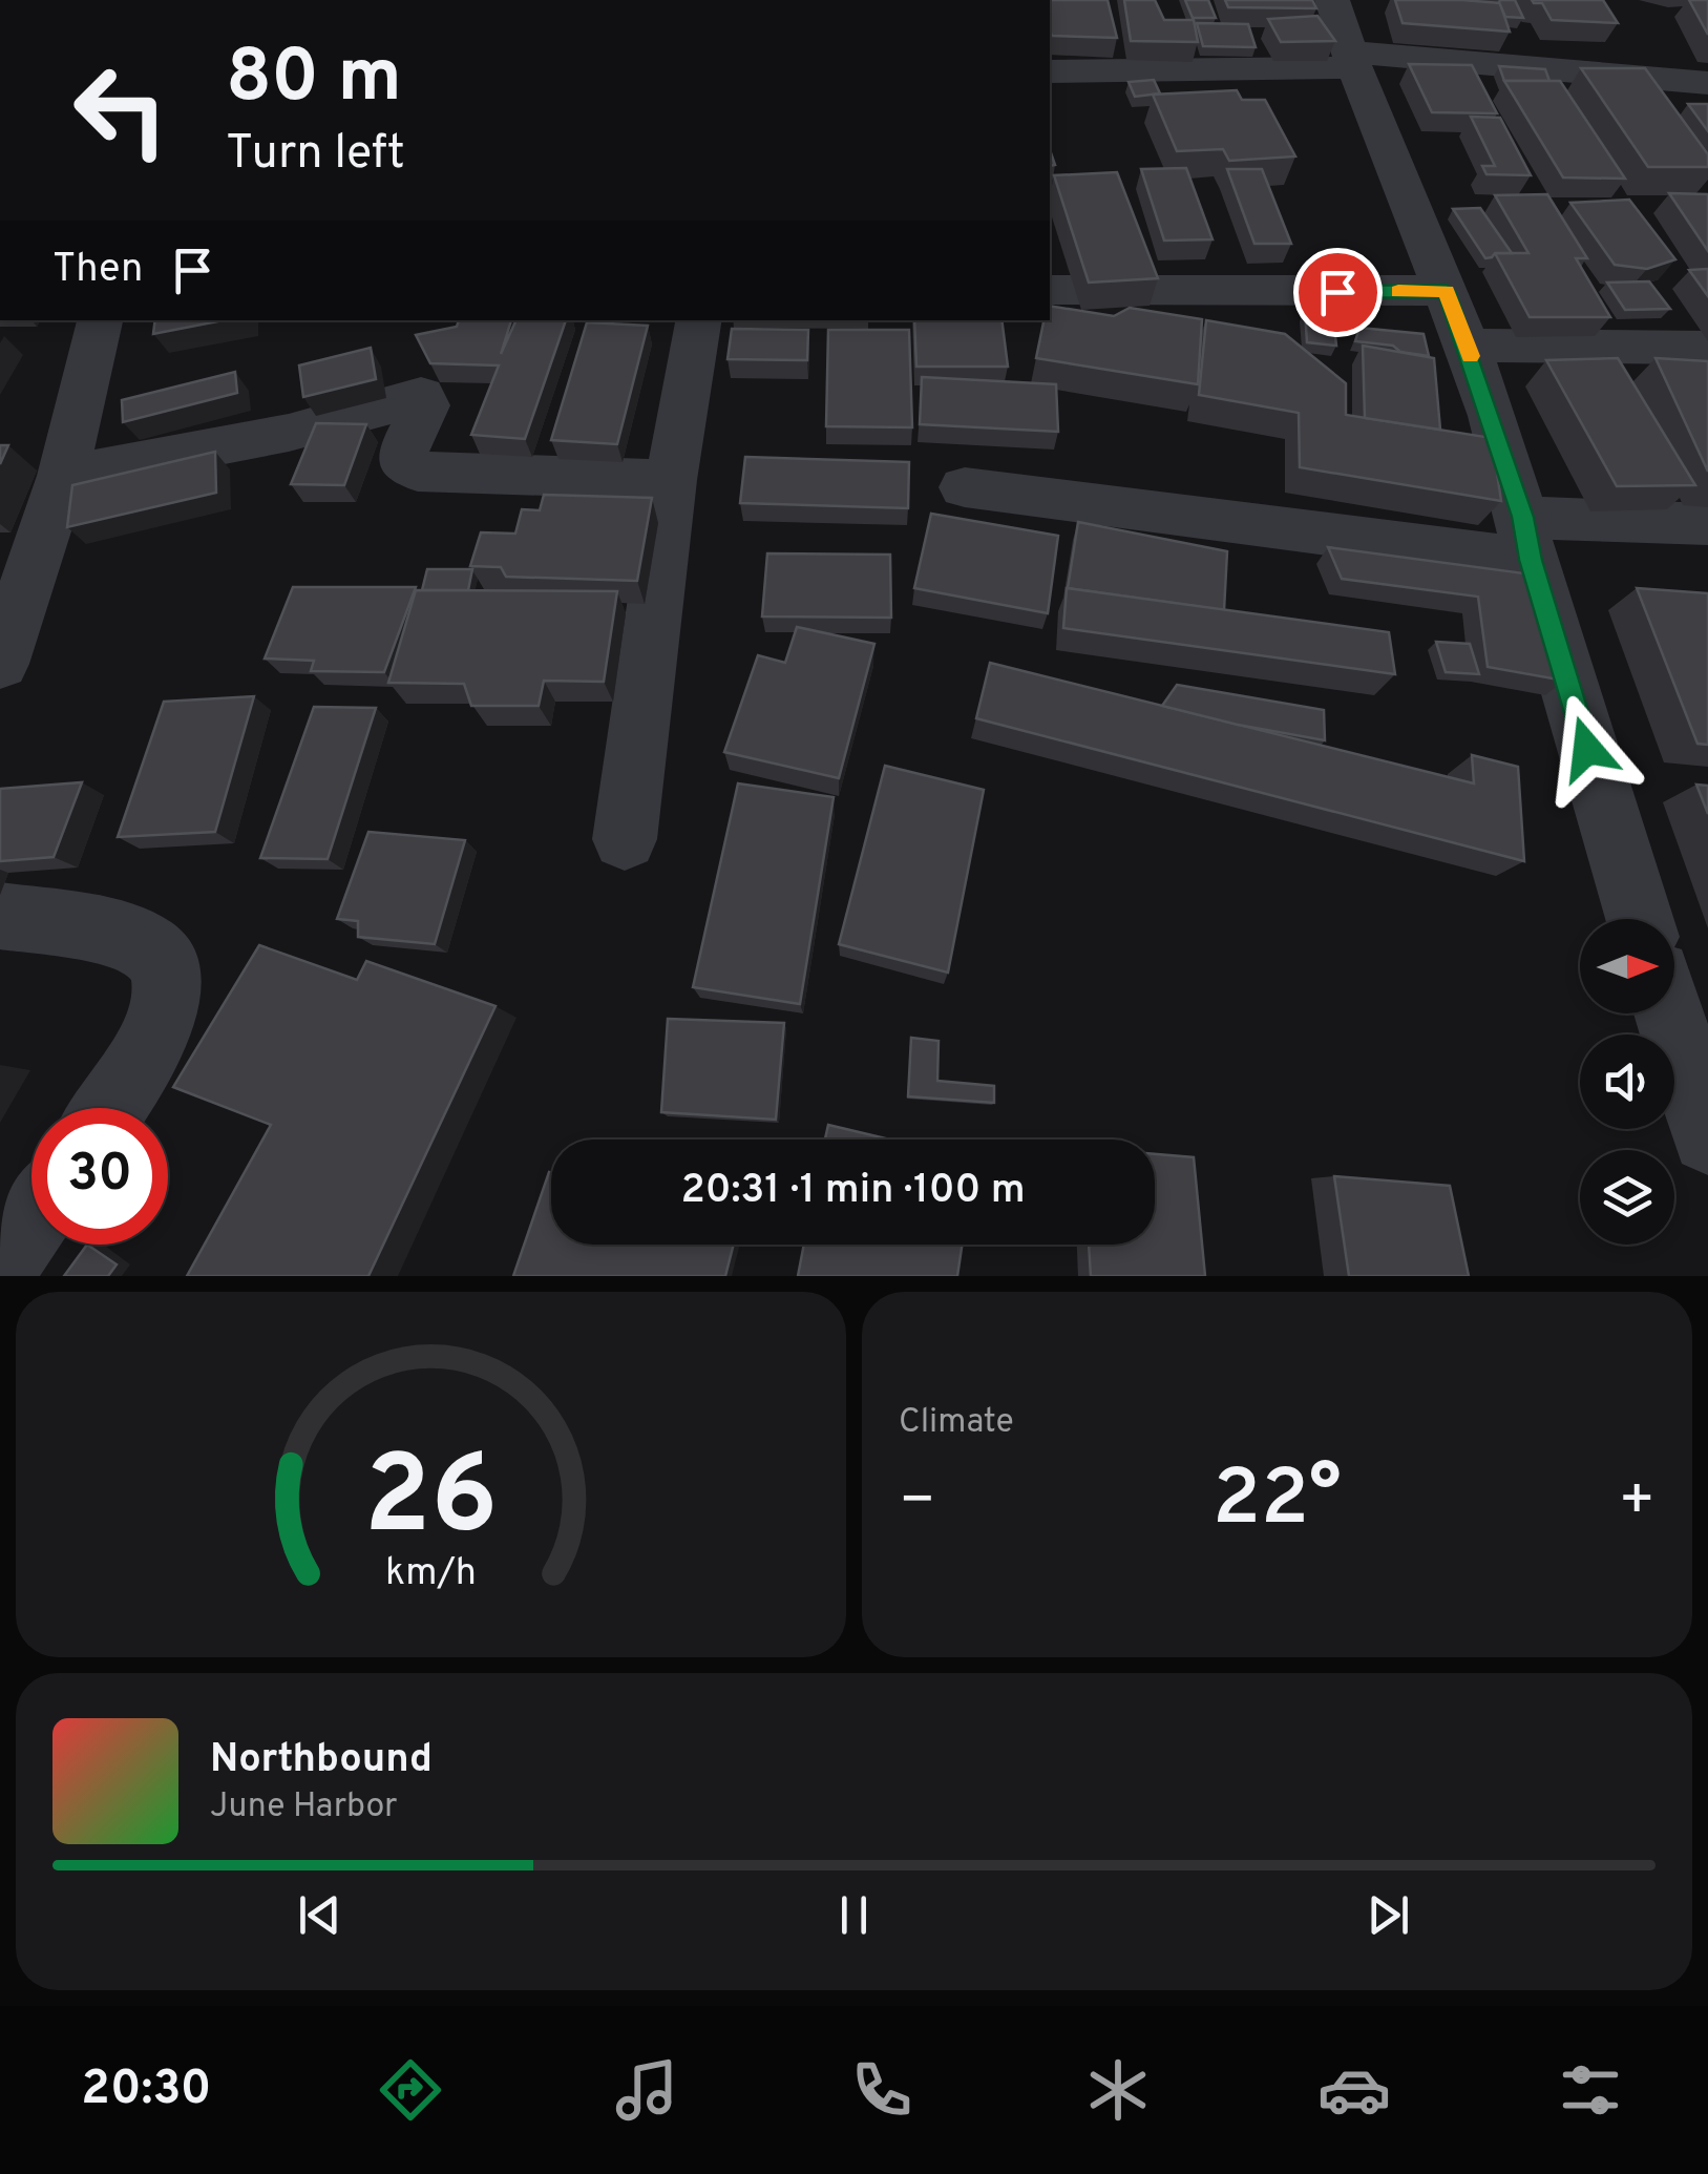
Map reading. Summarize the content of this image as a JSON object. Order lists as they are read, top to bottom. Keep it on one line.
{"north":"right","page":{"turn":["80 m","Turn left"],"then":"Then","limit":"30","trip":"20:31 · 1 min · 100 m","tile":"Climate","heat":["−","22°","+"],"song":["Northbound","June Harbor"],"tabs":"20:30","gauge":["26","km/h"]}}
